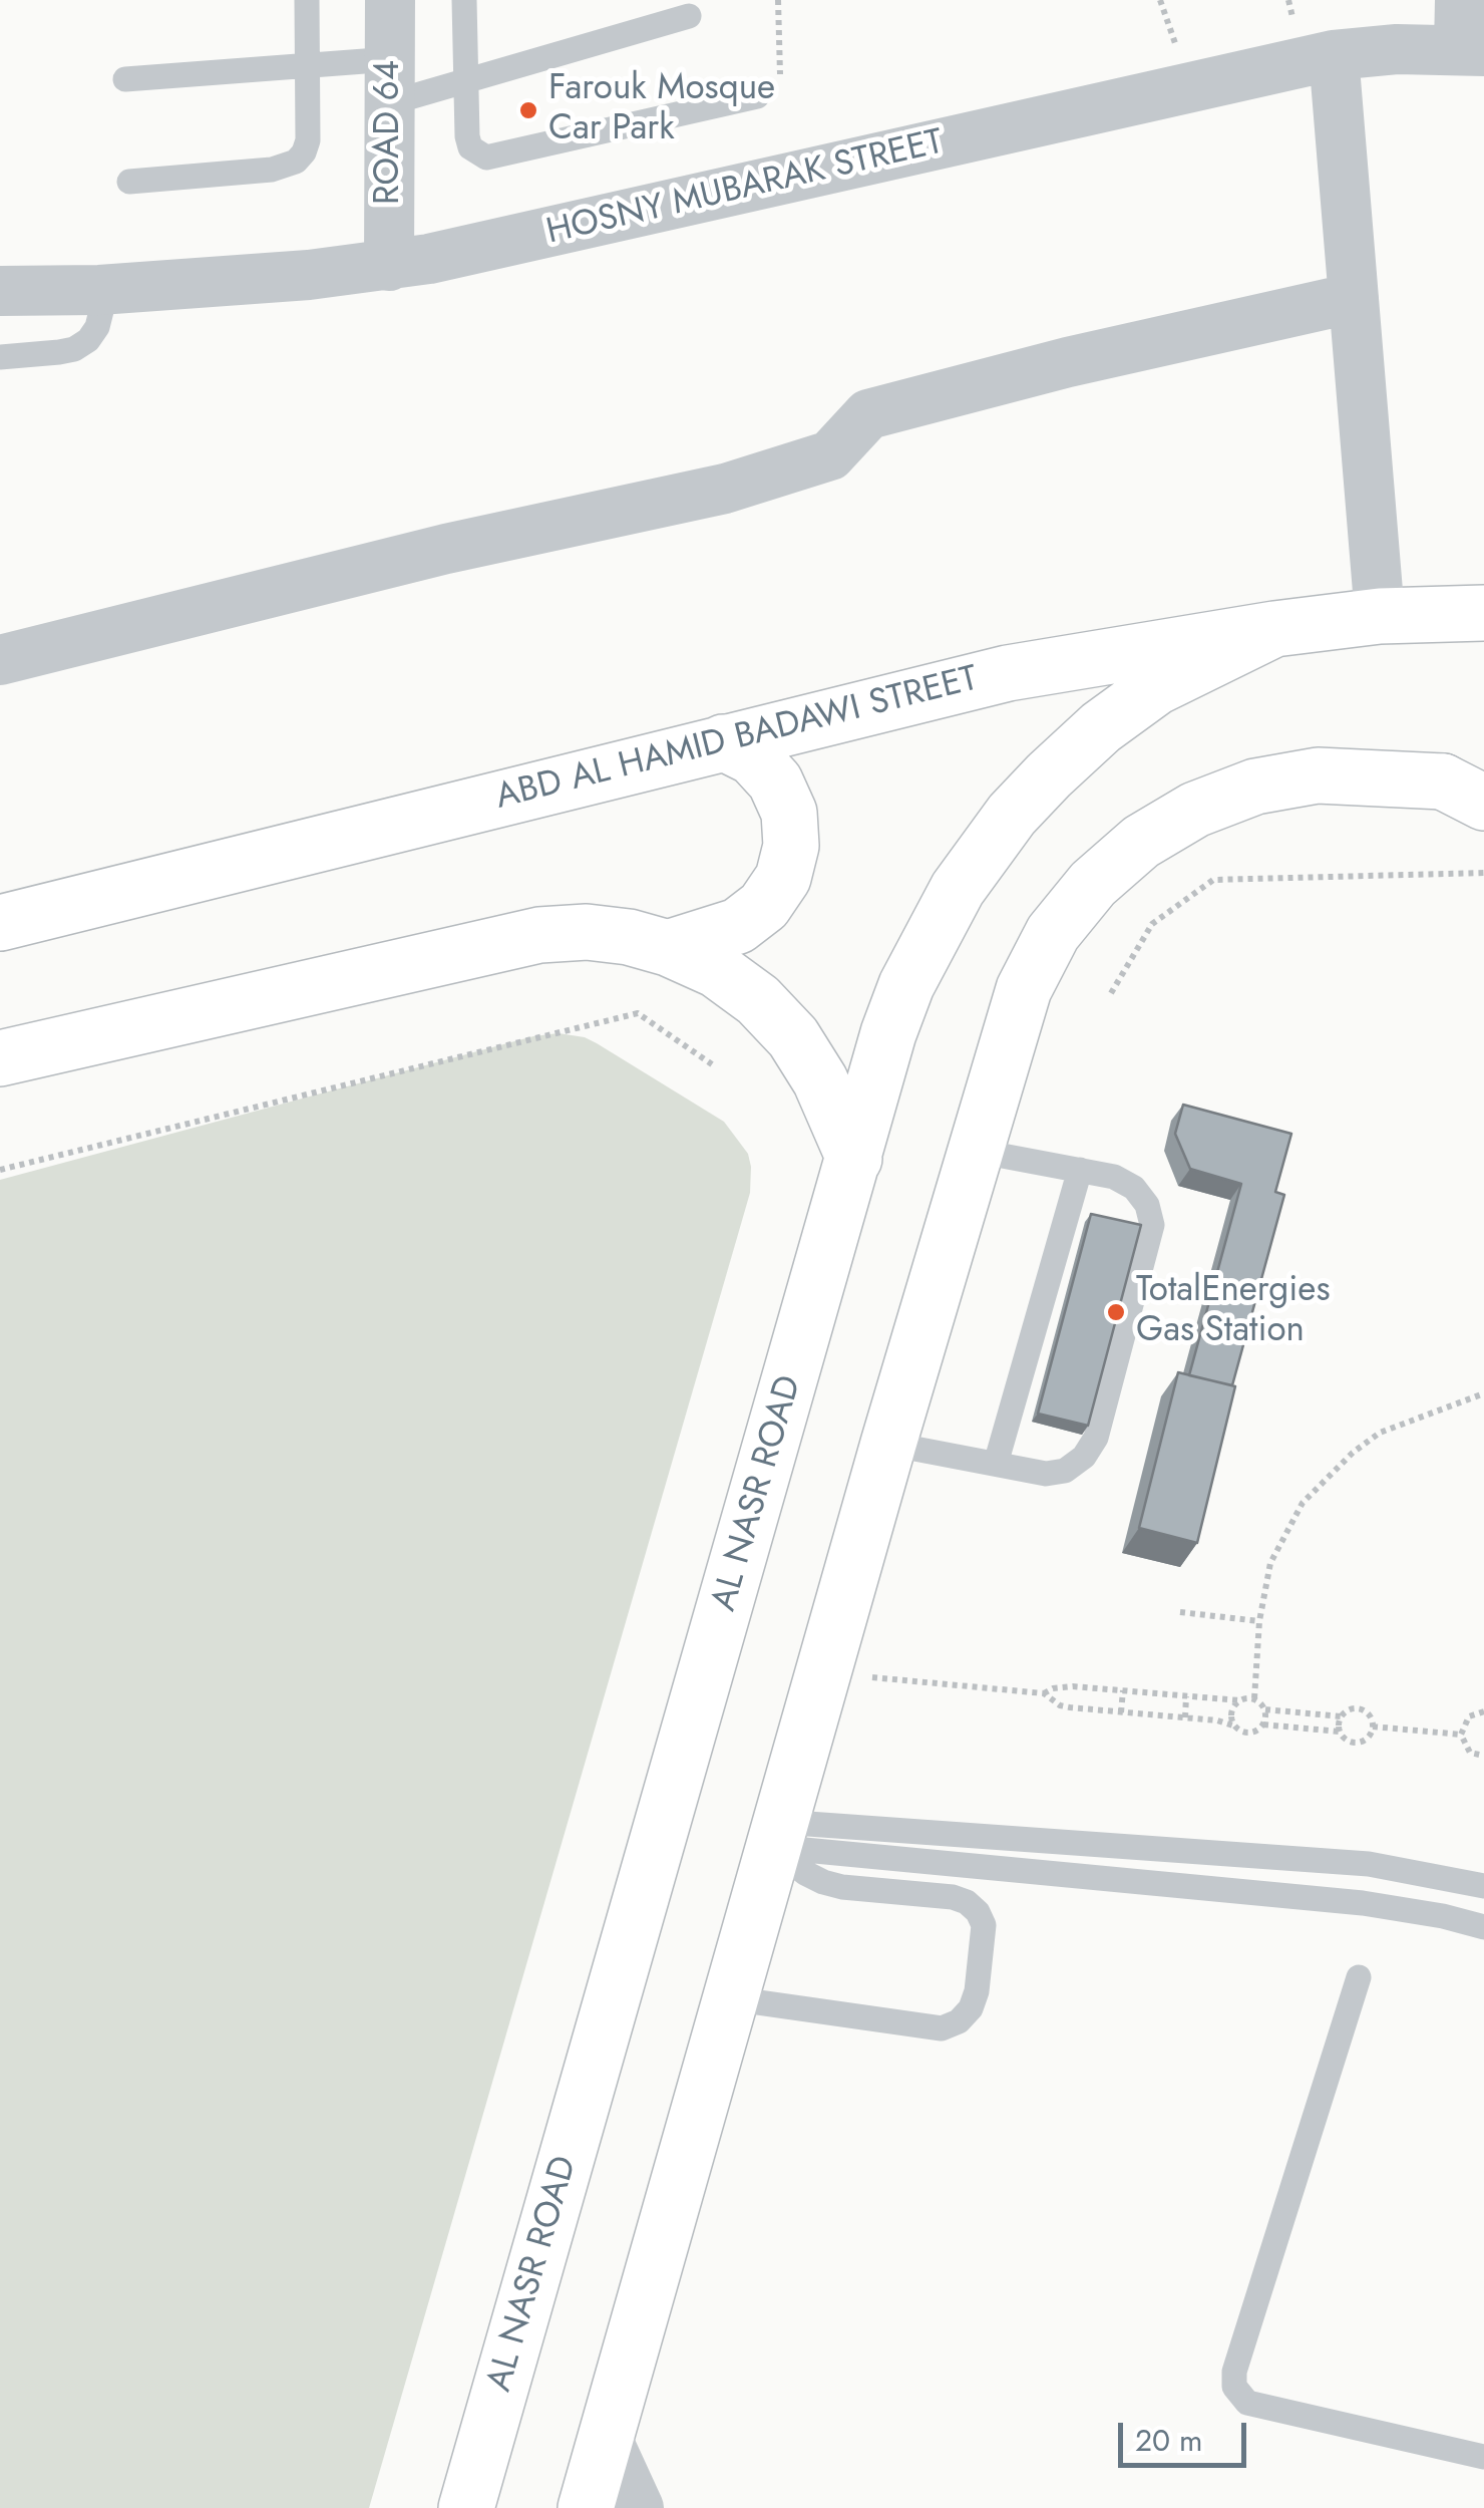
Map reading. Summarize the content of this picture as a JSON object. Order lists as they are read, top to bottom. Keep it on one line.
{"streets":{"main road":["ABD AL HAMID BADAWI STREET","AL NASR ROAD"],"street":["ROAD 64","HOSNY MUBARAK STREET"]},"crossings":[["ROAD 64","HOSNY MUBARAK STREET"],["ABD AL HAMID BADAWI STREET","AL NASR ROAD"]],"places":["Farouk Mosque Car Park","TotalEnergies Gas Station"],"scale_bar":"20 m"}
